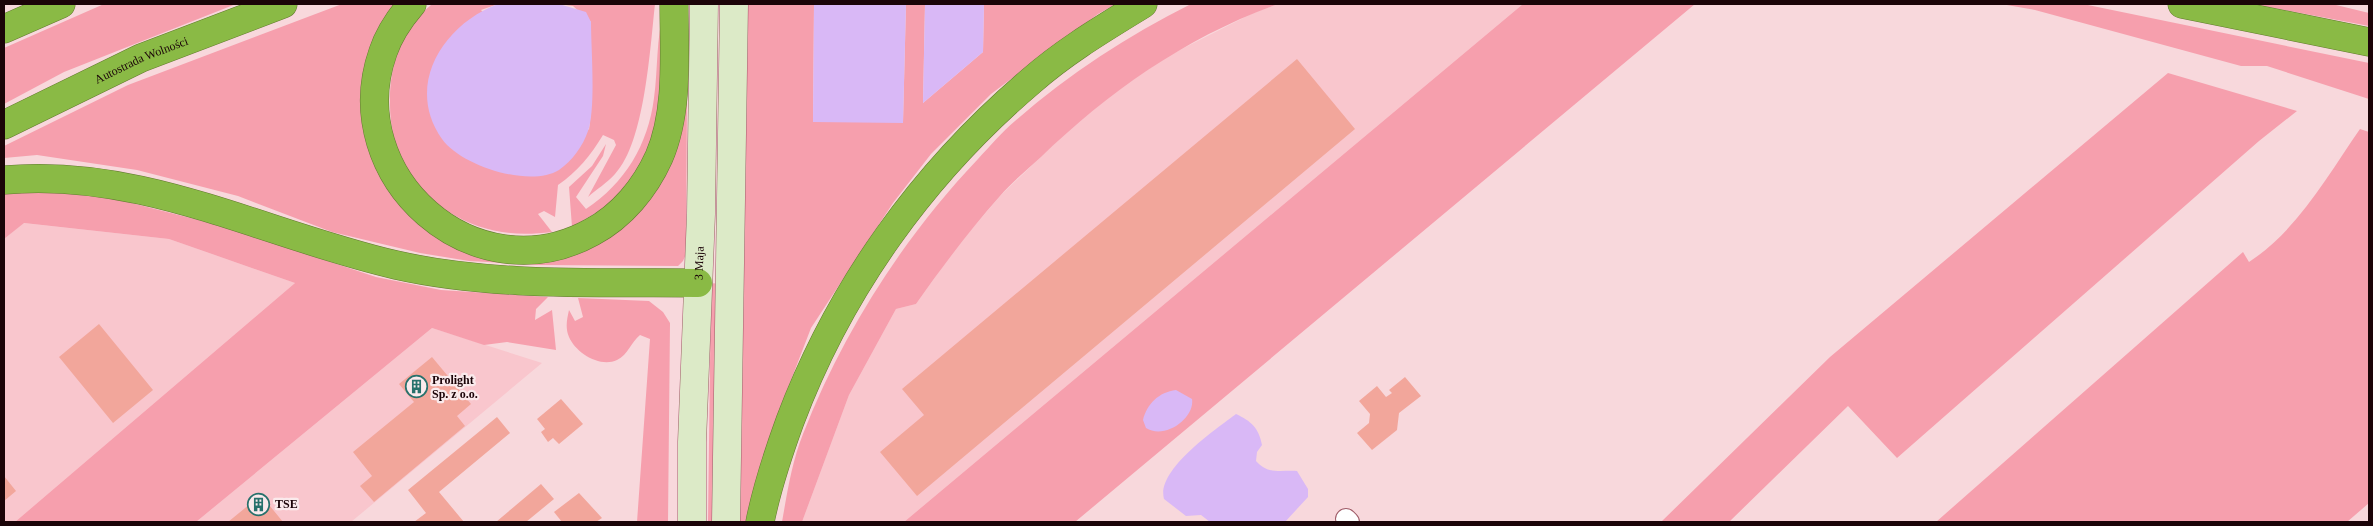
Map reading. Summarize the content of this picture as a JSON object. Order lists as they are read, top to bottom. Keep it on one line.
{"streets":{"highway":["Autostrada Wolności"],"main road":["3 Maja"]},"places":{"building":["Prolight Sp. z o.o.","TSE"]}}
